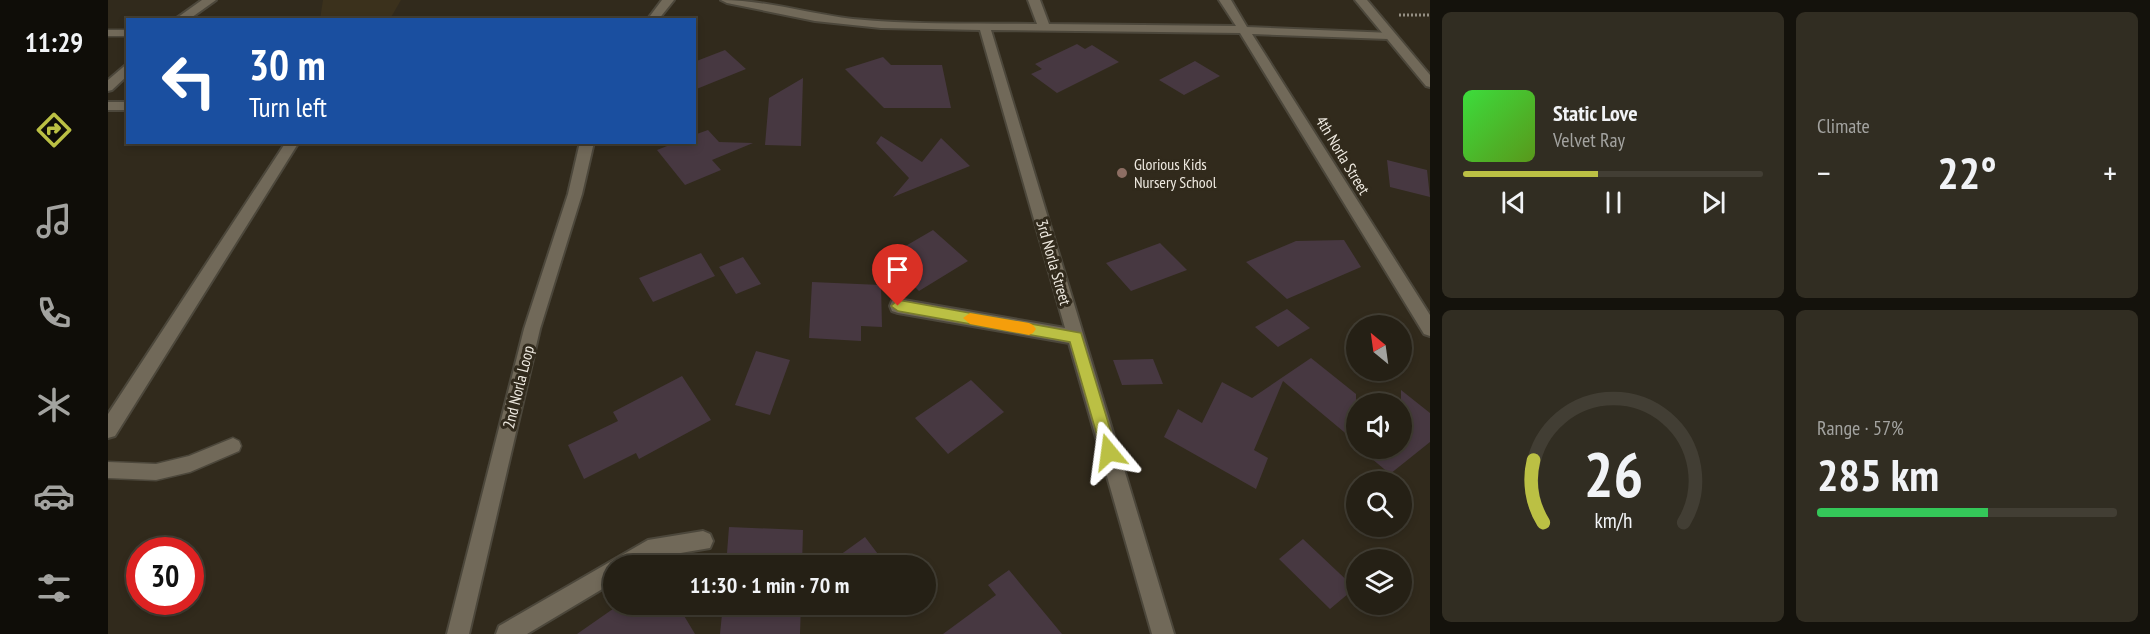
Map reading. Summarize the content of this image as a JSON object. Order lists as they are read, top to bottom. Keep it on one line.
{"streets":{"street":["4th Norla Street","3rd Norla Street","2nd Norla Loop"]},"places":["Glorious Kids Nursery School"],"north":"top left","page":{"tabs":"11:29","tile":["Climate",["Range · 57%","285 km"]],"turn":["30 m","Turn left"],"song":["Static Love","Velvet Ray"],"heat":["−","22°","+"],"limit":"30","trip":"11:30 · 1 min · 70 m","gauge":["26","km/h"]}}
